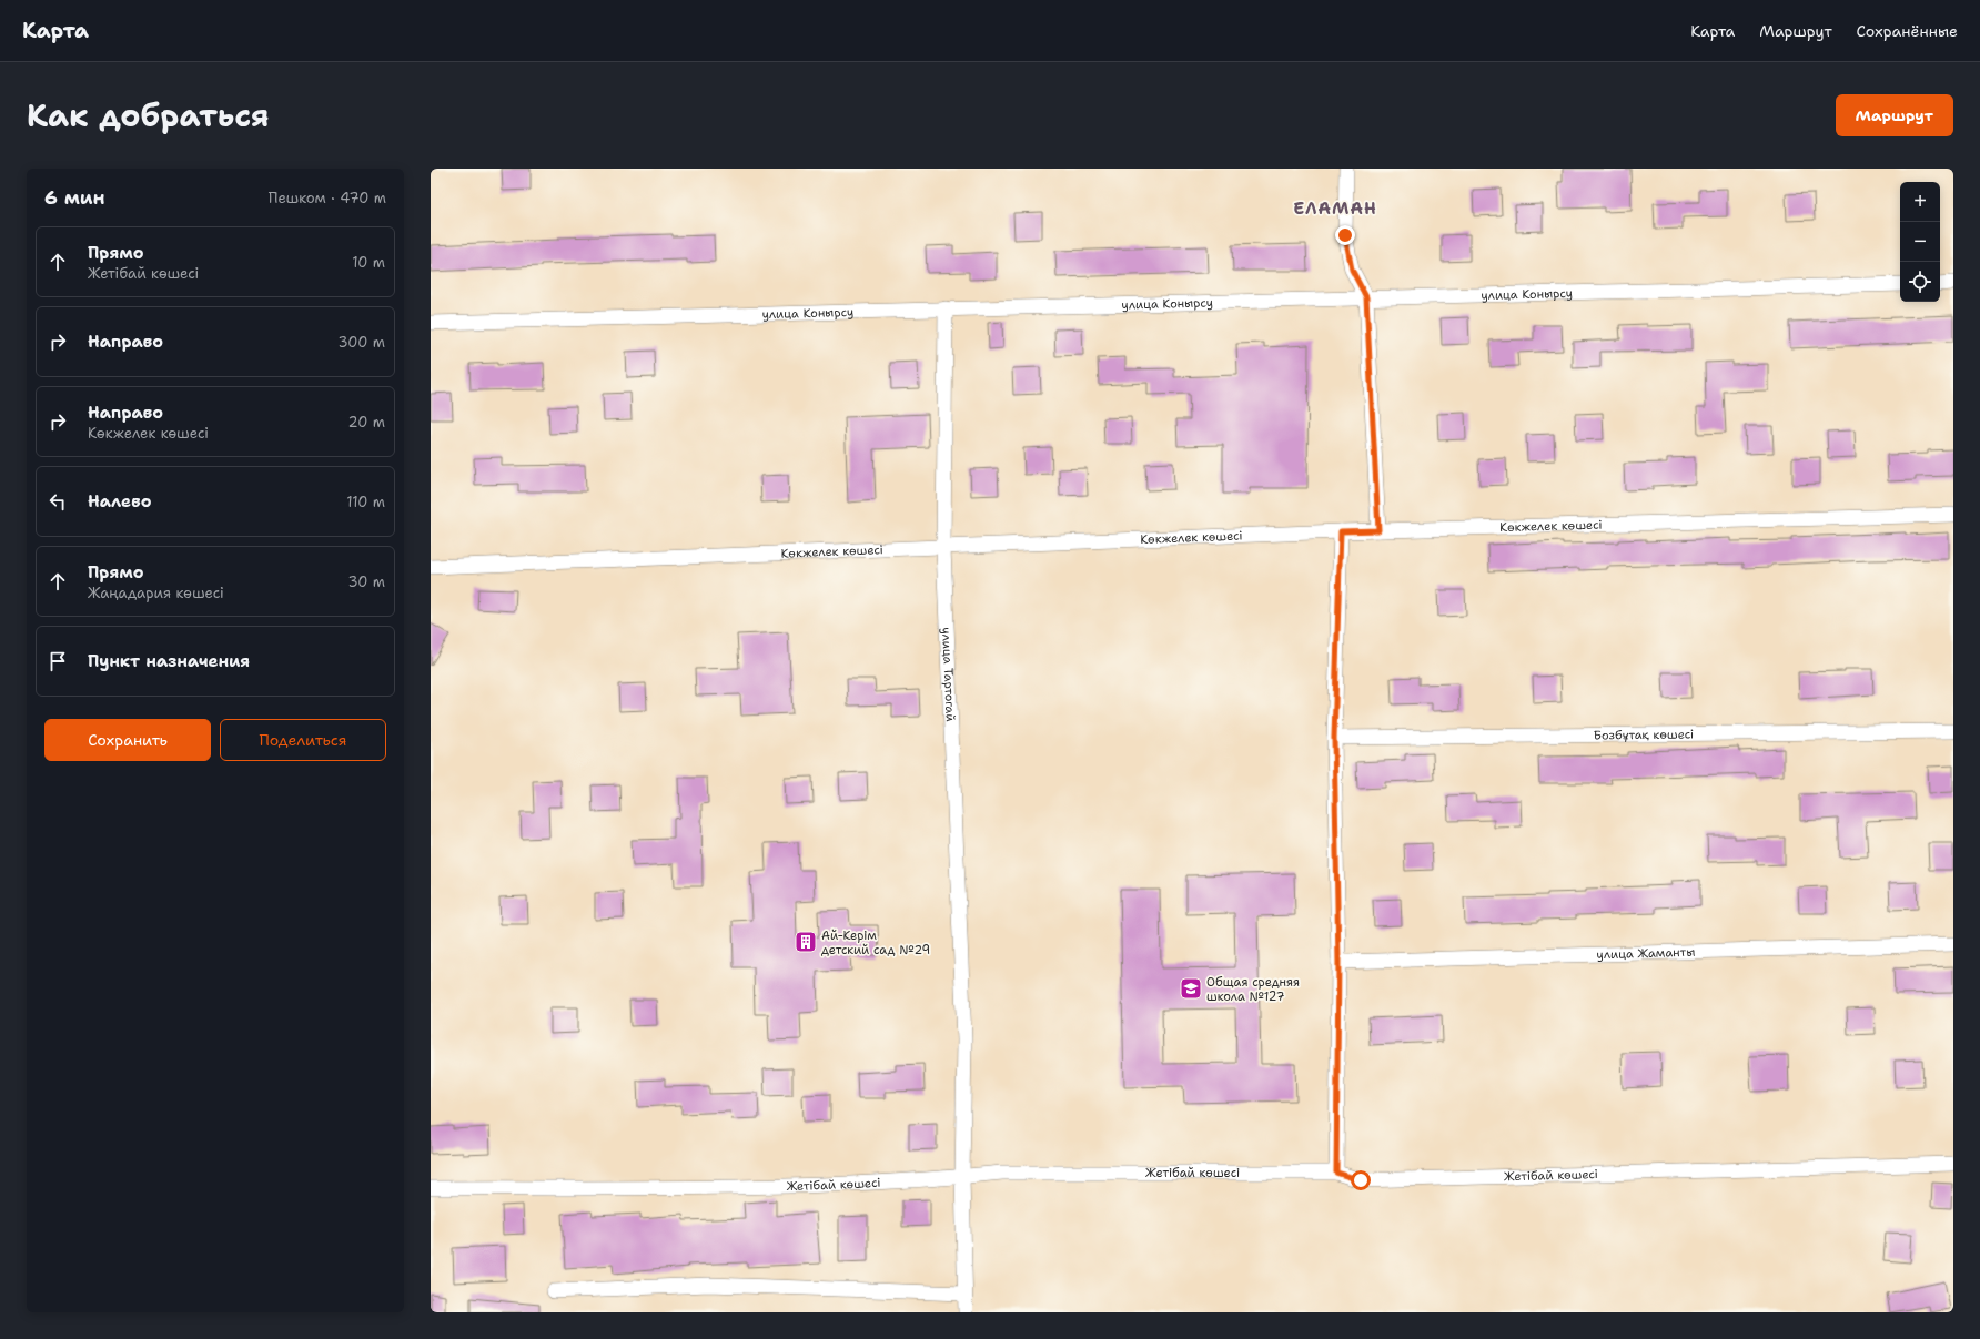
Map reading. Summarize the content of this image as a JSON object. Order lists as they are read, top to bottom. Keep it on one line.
{"streets":{"street":["улица Конырсу","Көкжелек көшесі","улица Тартогай","Бозбұтақ көшесі","улица Жаманты","Жетібай көшесі"]},"crossings":[["улица Конырсу","улица Тартогай"],["Көкжелек көшесі","улица Тартогай"],["улица Тартогай","Жетібай көшесі"]],"districts":["ЕЛАМАН"],"places":{"building":["Ай-Керім детский сад №29"],"school or university":["Общая средняя школа №127"]},"page":{"header":"Карта","nav":["Карта","Маршрут","Сохранённые"],"title":"Как добраться","buttons":["Маршрут",["Сохранить","Поделиться"]],"heading":["6 мин","Пешком · 470 m"],"map_buttons":["+","−"],"list":[["Прямо","Жетібай көшесі","10 m"],["Направо","300 m"],["Направо","Көкжелек көшесі","20 m"],["Налево","110 m"],["Прямо","Жаңадария көшесі","30 m"],"Пункт назначения"]}}
